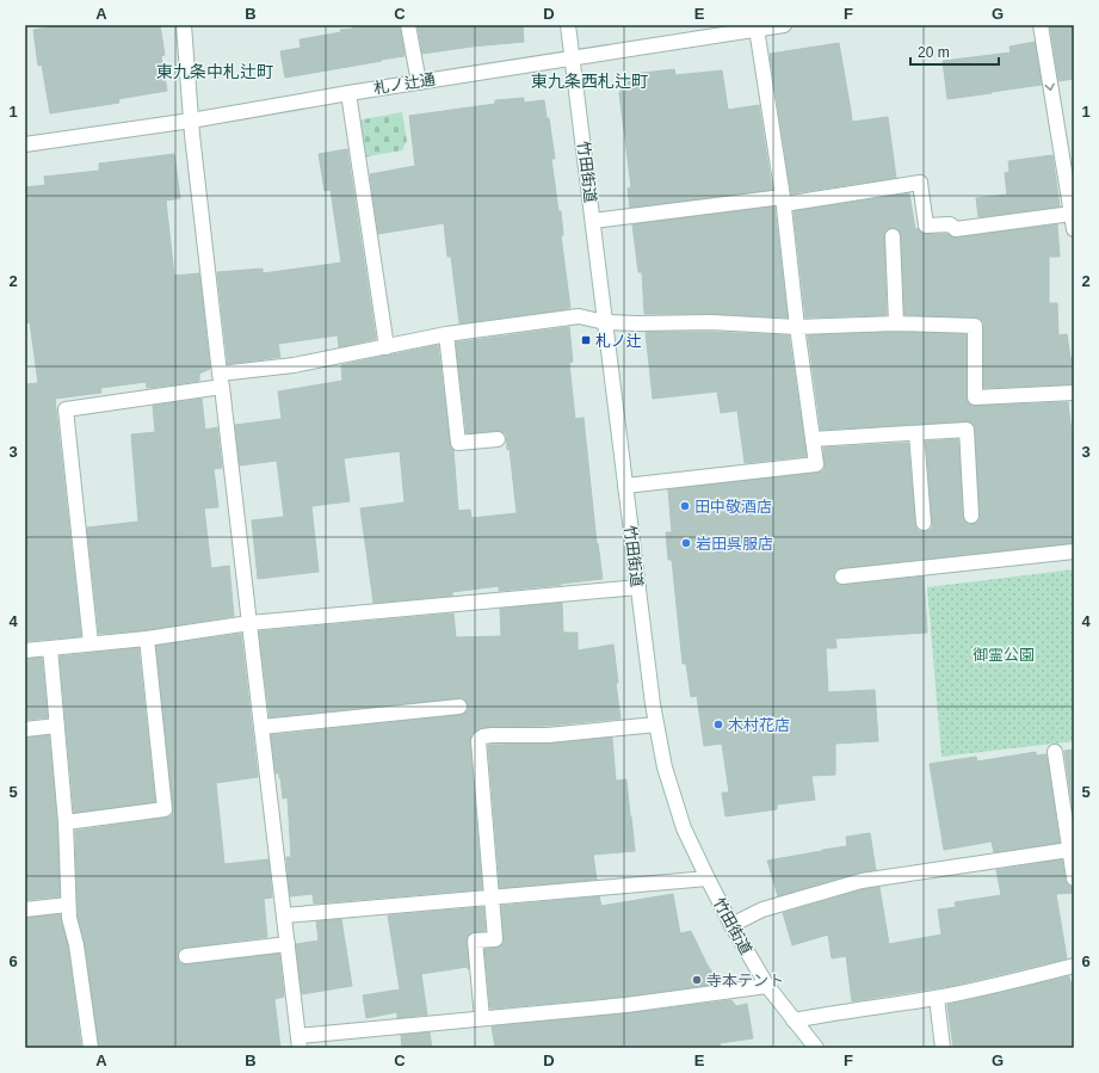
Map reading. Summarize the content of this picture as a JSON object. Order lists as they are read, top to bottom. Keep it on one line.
{"streets":{"street":["札ノ辻通","竹田街道"]},"crossings":[["札ノ辻通","竹田街道"]],"districts":["東九条中札辻町","東九条西札辻町"],"parks":["御霊公園"],"places":{"transit":["札ノ辻"],"other":["田中敬酒店","岩田呉服店","木村花店","寺本テント"]},"scale_bar":"20 m","grid":{"columns":["A","B","C","D","E","F","G"],"rows":["1","2","3","4","5","6"]}}
